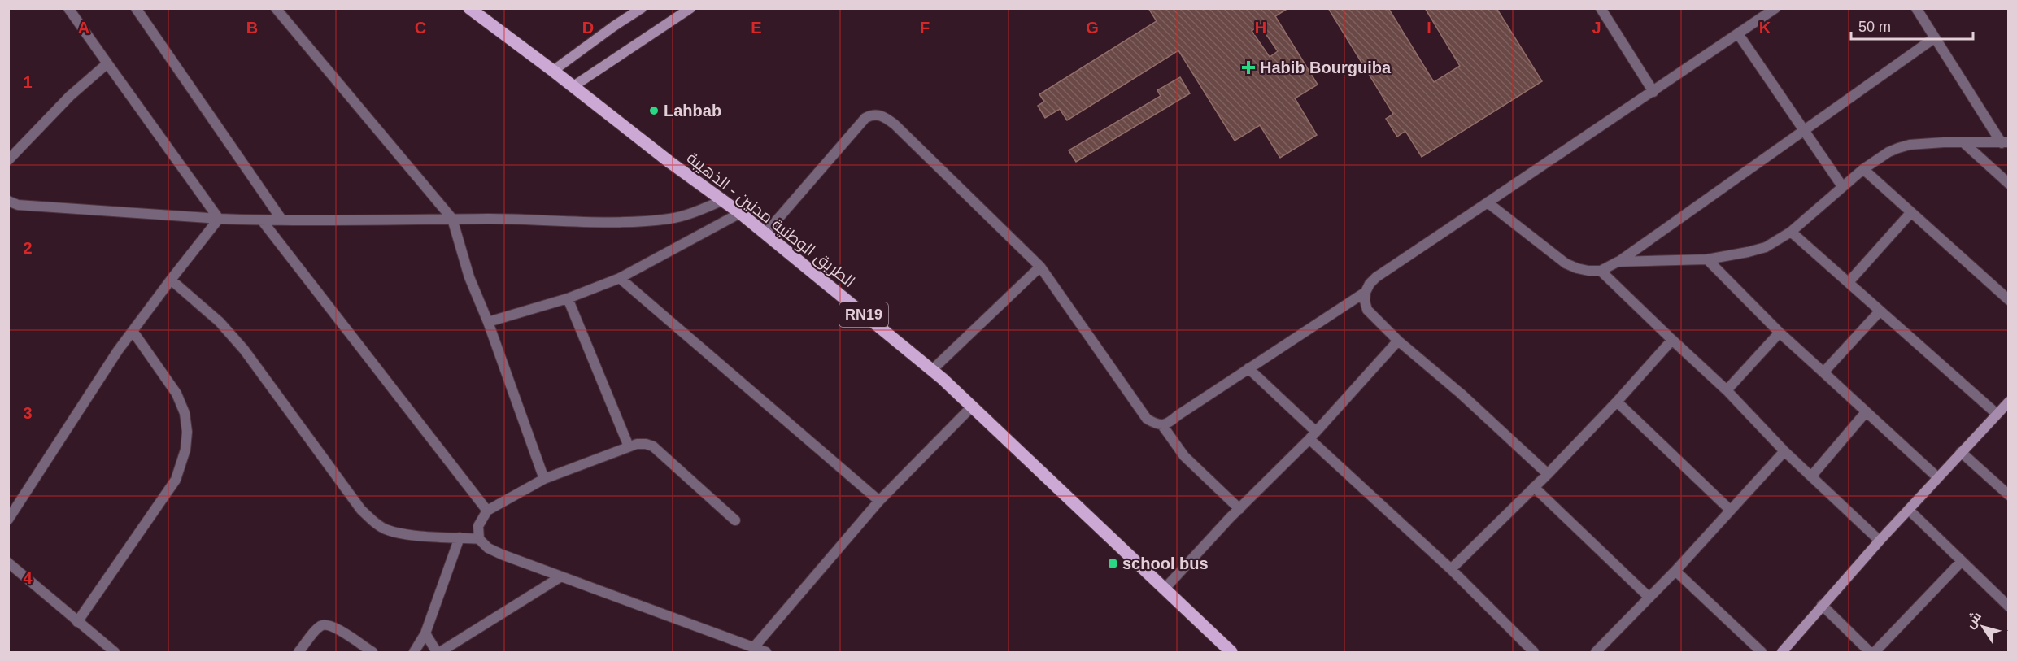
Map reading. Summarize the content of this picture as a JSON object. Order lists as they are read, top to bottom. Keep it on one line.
{"streets":{"main road":["الطريق الوطنية مدنين - الذهيبة","RN19"]},"places":{"health":["Habib Bourguiba"],"other":["Lahbab"],"transit":["school bus"]},"scale_bar":"50 m","north":"top left","grid":{"columns":["A","B","C","D","E","F","G","H","I","J","K"],"rows":["1","2","3","4"]}}
